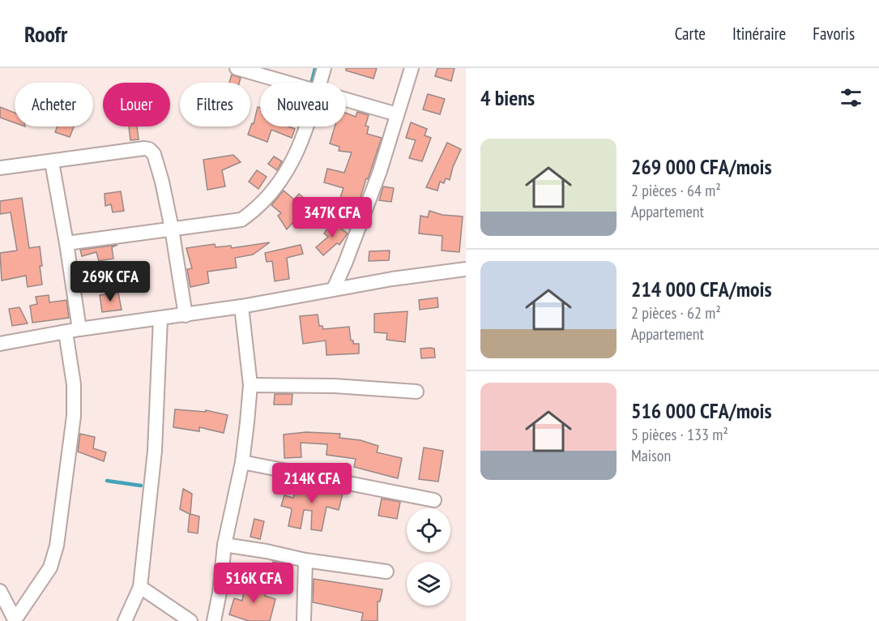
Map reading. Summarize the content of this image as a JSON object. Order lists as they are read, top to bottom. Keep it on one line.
{"page":{"header":"Roofr","nav":["Carte","Itinéraire","Favoris"],"heading":"4 biens","chip":["Acheter","Louer","Filtres","Nouveau"],"list":[{"name":"269 000 CFA/mois","note":"2 pièces · 64 m² · Appartement"},{"name":"214 000 CFA/mois","note":"2 pièces · 62 m² · Appartement"},{"name":"516 000 CFA/mois","note":"5 pièces · 133 m² · Maison"}],"price":["347K CFA","269K CFA","214K CFA","516K CFA"]}}
